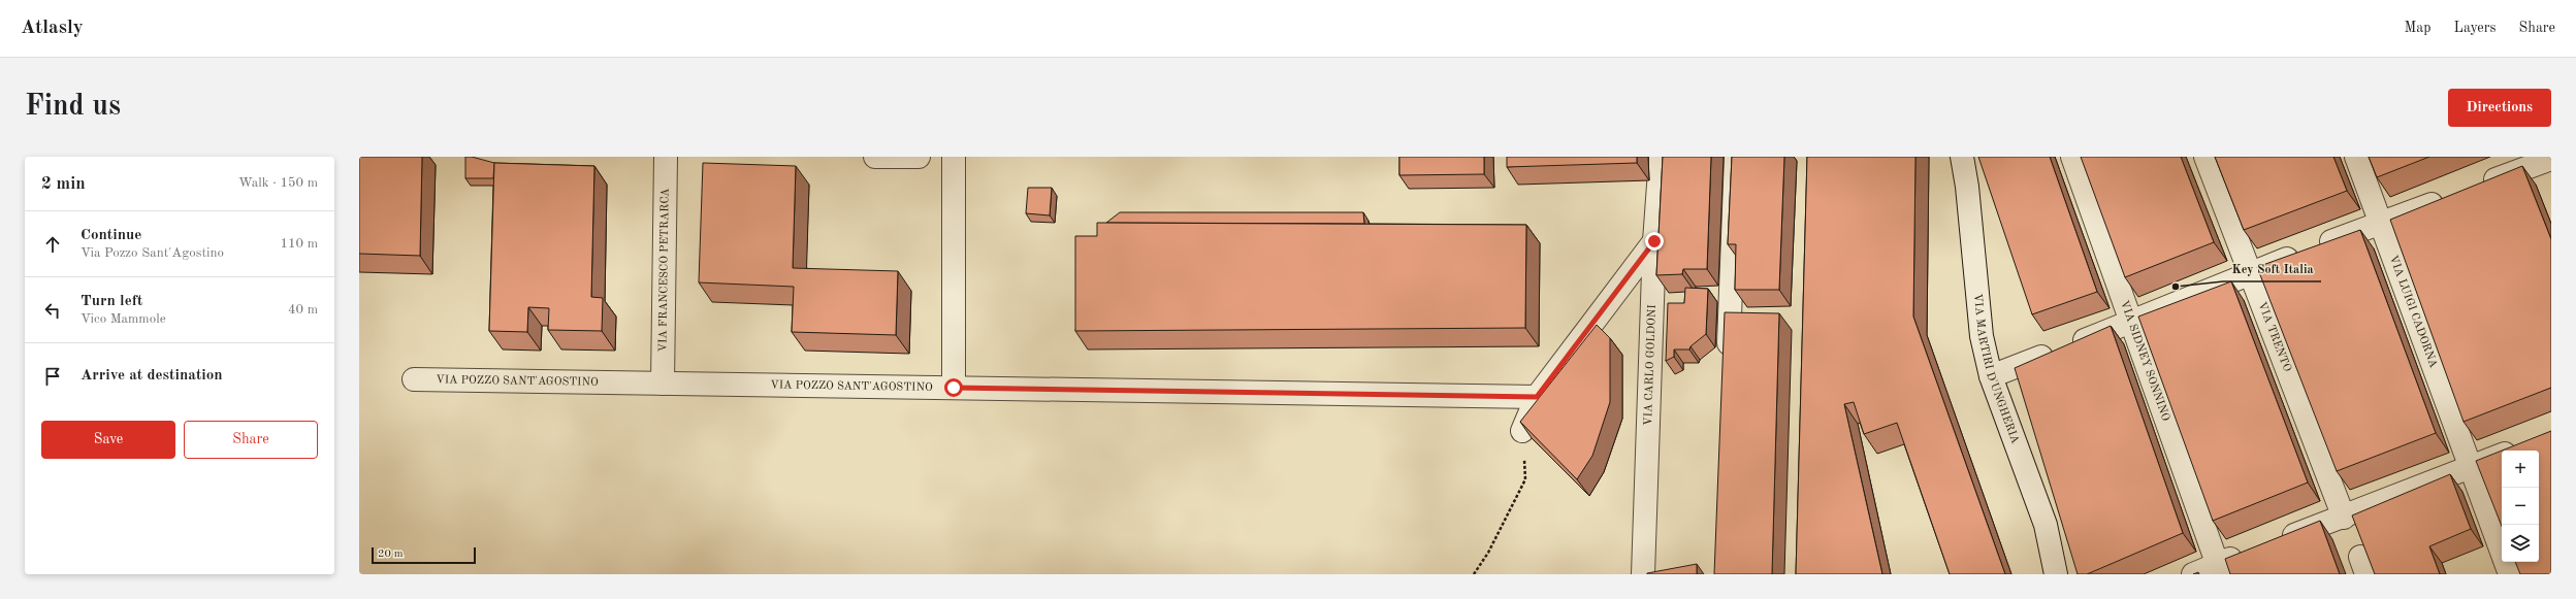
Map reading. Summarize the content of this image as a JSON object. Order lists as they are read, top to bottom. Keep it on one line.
{"streets":{"street":["VIA FRANCESCO PETRARCA","VIA LUIGI CADORNA","VIA TRENTO","VIA SIDNEY SONNINO","VIA CARLO GOLDONI","VIA MARTIRI D'UNGHERIA","VIA POZZO SANT'AGOSTINO"]},"crossings":[["VIA FRANCESCO PETRARCA","VIA POZZO SANT'AGOSTINO"]],"places":["Key Soft Italia"],"scale_bar":"20 m","page":{"header":"Atlasly","nav":["Map","Layers","Share"],"buttons":["Directions",["Save","Share"]],"title":"Find us","heading":["2 min","Walk · 150 m"],"list":[["Continue","Via Pozzo Sant'Agostino","110 m"],["Turn left","Vico Mammole","40 m"],"Arrive at destination"],"map_buttons":["+","−"],"scale":"20 m"}}
